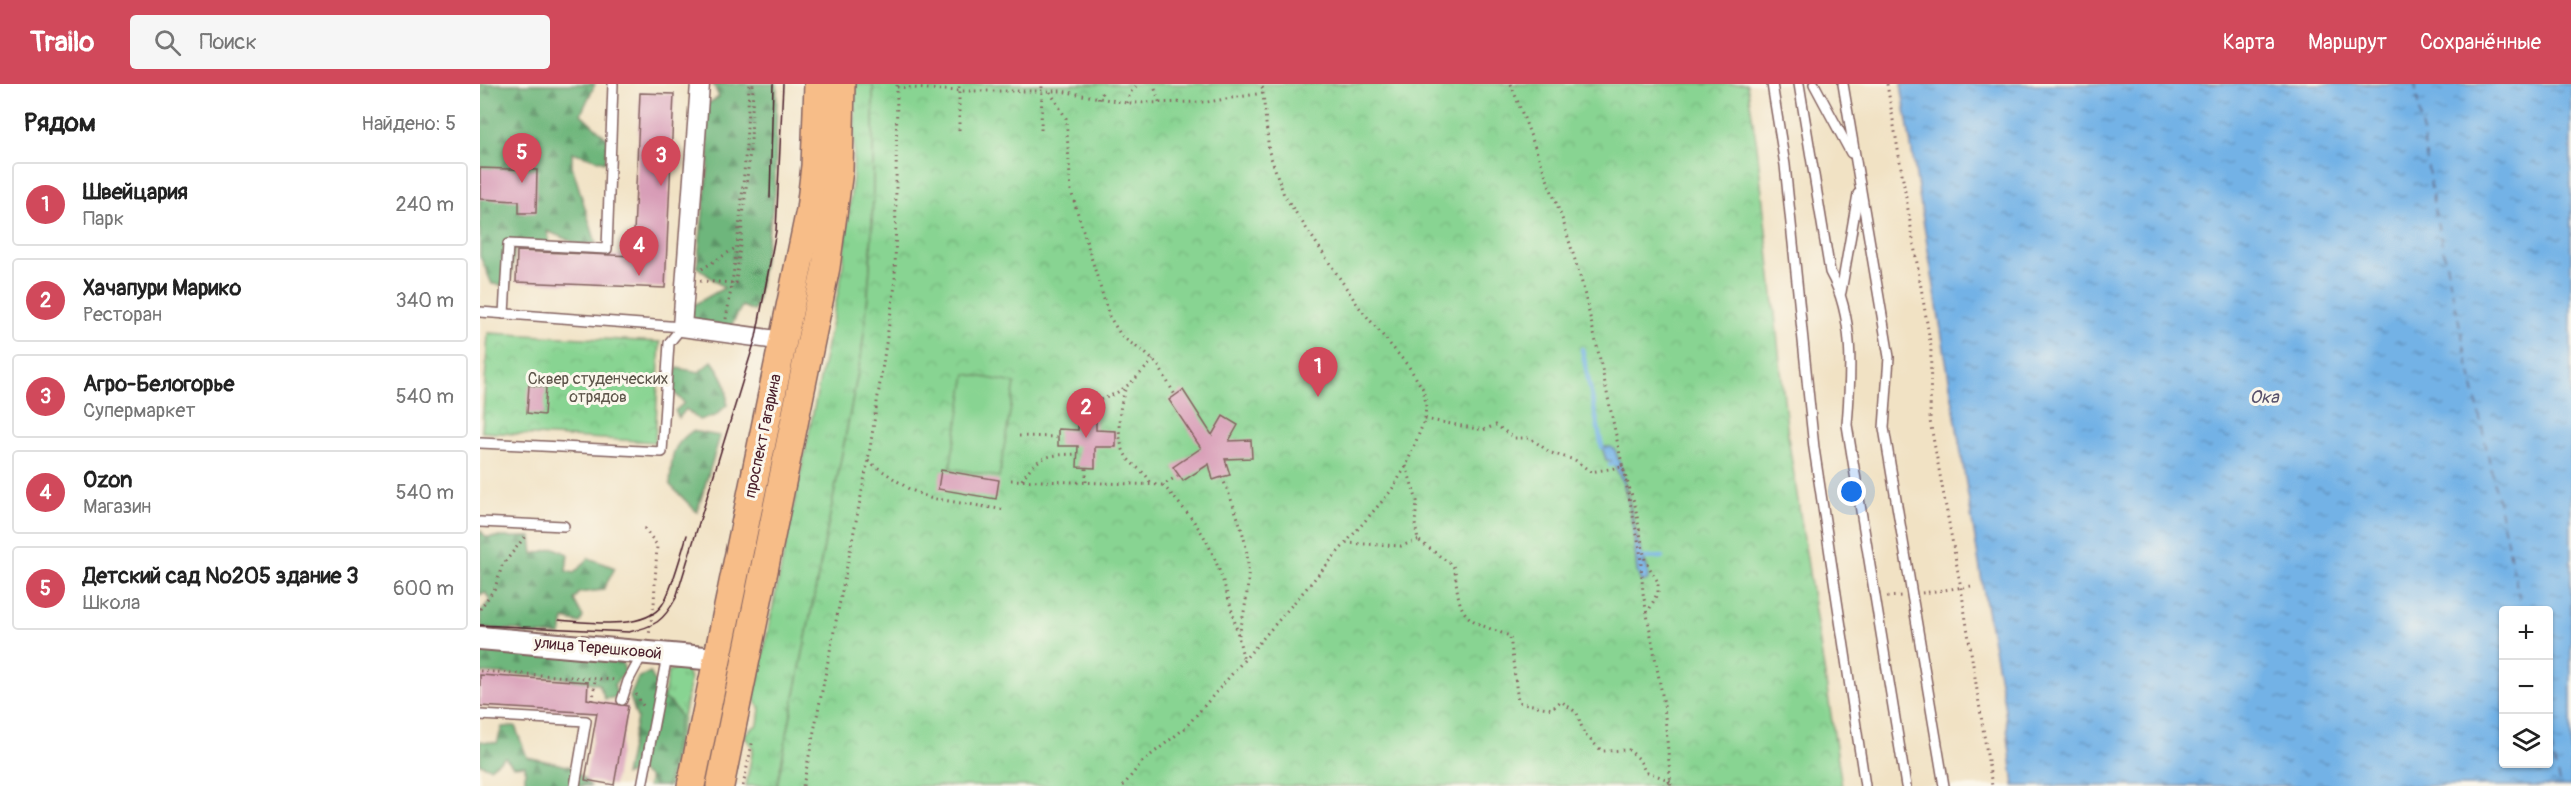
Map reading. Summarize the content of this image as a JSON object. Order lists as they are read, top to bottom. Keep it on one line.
{"streets":{"main road":["проспект Гагарина"],"street":["улица Терешковой"]},"crossings":[["проспект Гагарина","улица Терешковой"]],"water":["Ока"],"parks":["Сквер студенческих отрядов"],"page":{"header":"Trailo","search":"Поиск","nav":["Карта","Маршрут","Сохранённые"],"heading":["Рядом","Найдено: 5"],"pins":["5","3","4","1","2"],"list":[{"mark":"1","name":"Швейцария","note":"Парк","value":"240 m"},{"mark":"2","name":"Хачапури Марико","note":"Ресторан","value":"340 m"},{"mark":"3","name":"Агро-Белогорье","note":"Супермаркет","value":"540 m"},{"mark":"4","name":"Ozon","note":"Магазин","value":"540 m"},{"mark":"5","name":"Детский сад №205 здание 3","note":"Школа","value":"600 m"}],"map_buttons":["+","−"]}}
